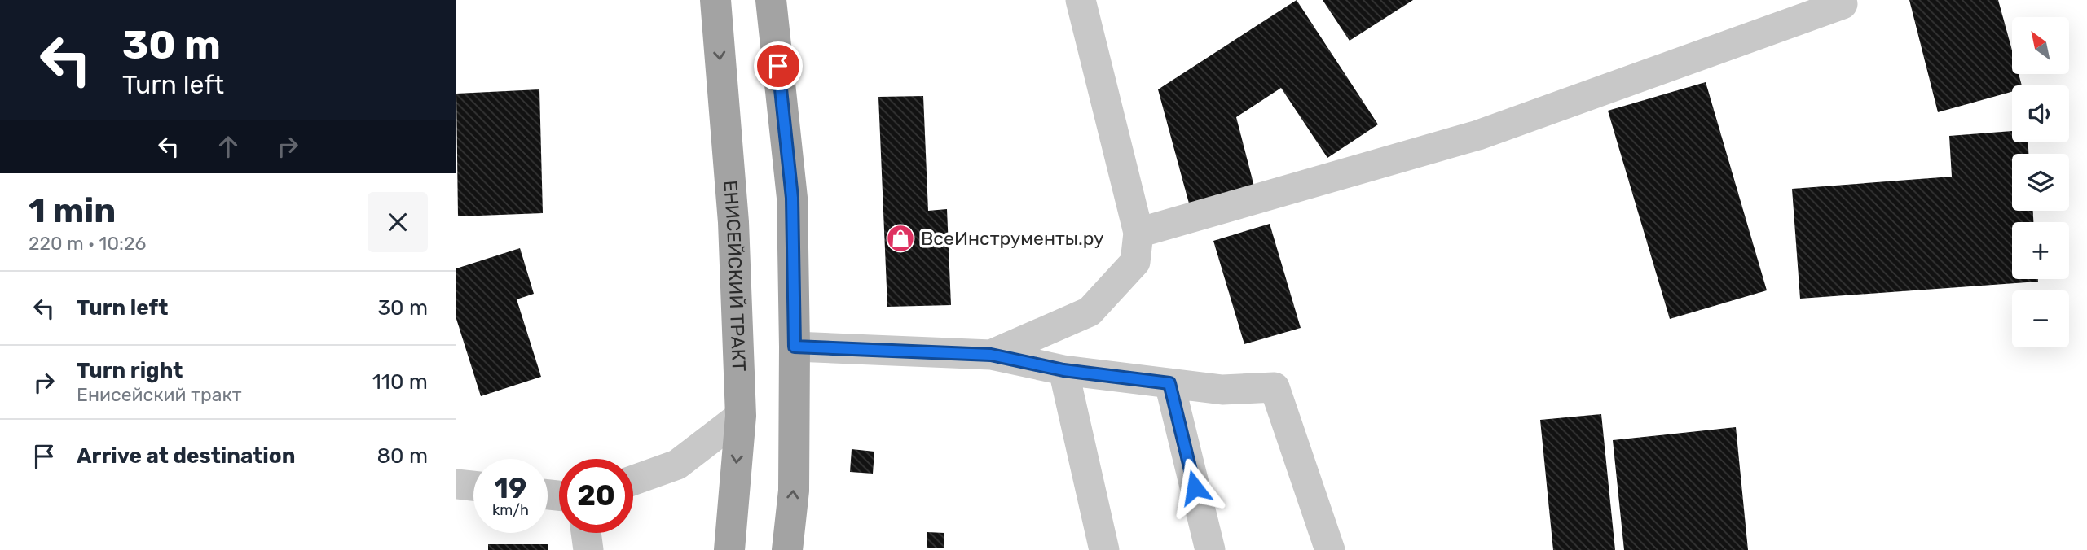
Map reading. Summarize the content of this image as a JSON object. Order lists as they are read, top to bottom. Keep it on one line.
{"streets":{"main road":["ЕНИСЕЙСКИЙ ТРАКТ"]},"places":{"shop":["ВсеИнструменты.ру"]},"north":"top left","page":{"turn":["30 m","Turn left"],"map_buttons":["+","−"],"heading":["1 min","220 m · 10:26"],"list":[{"name":"Turn left","value":"30 m"},{"name":"Turn right","note":"Енисейский тракт","value":"110 m"},{"name":"Arrive at destination","value":"80 m"}],"speed":"19 km/h","limit":"20"}}
